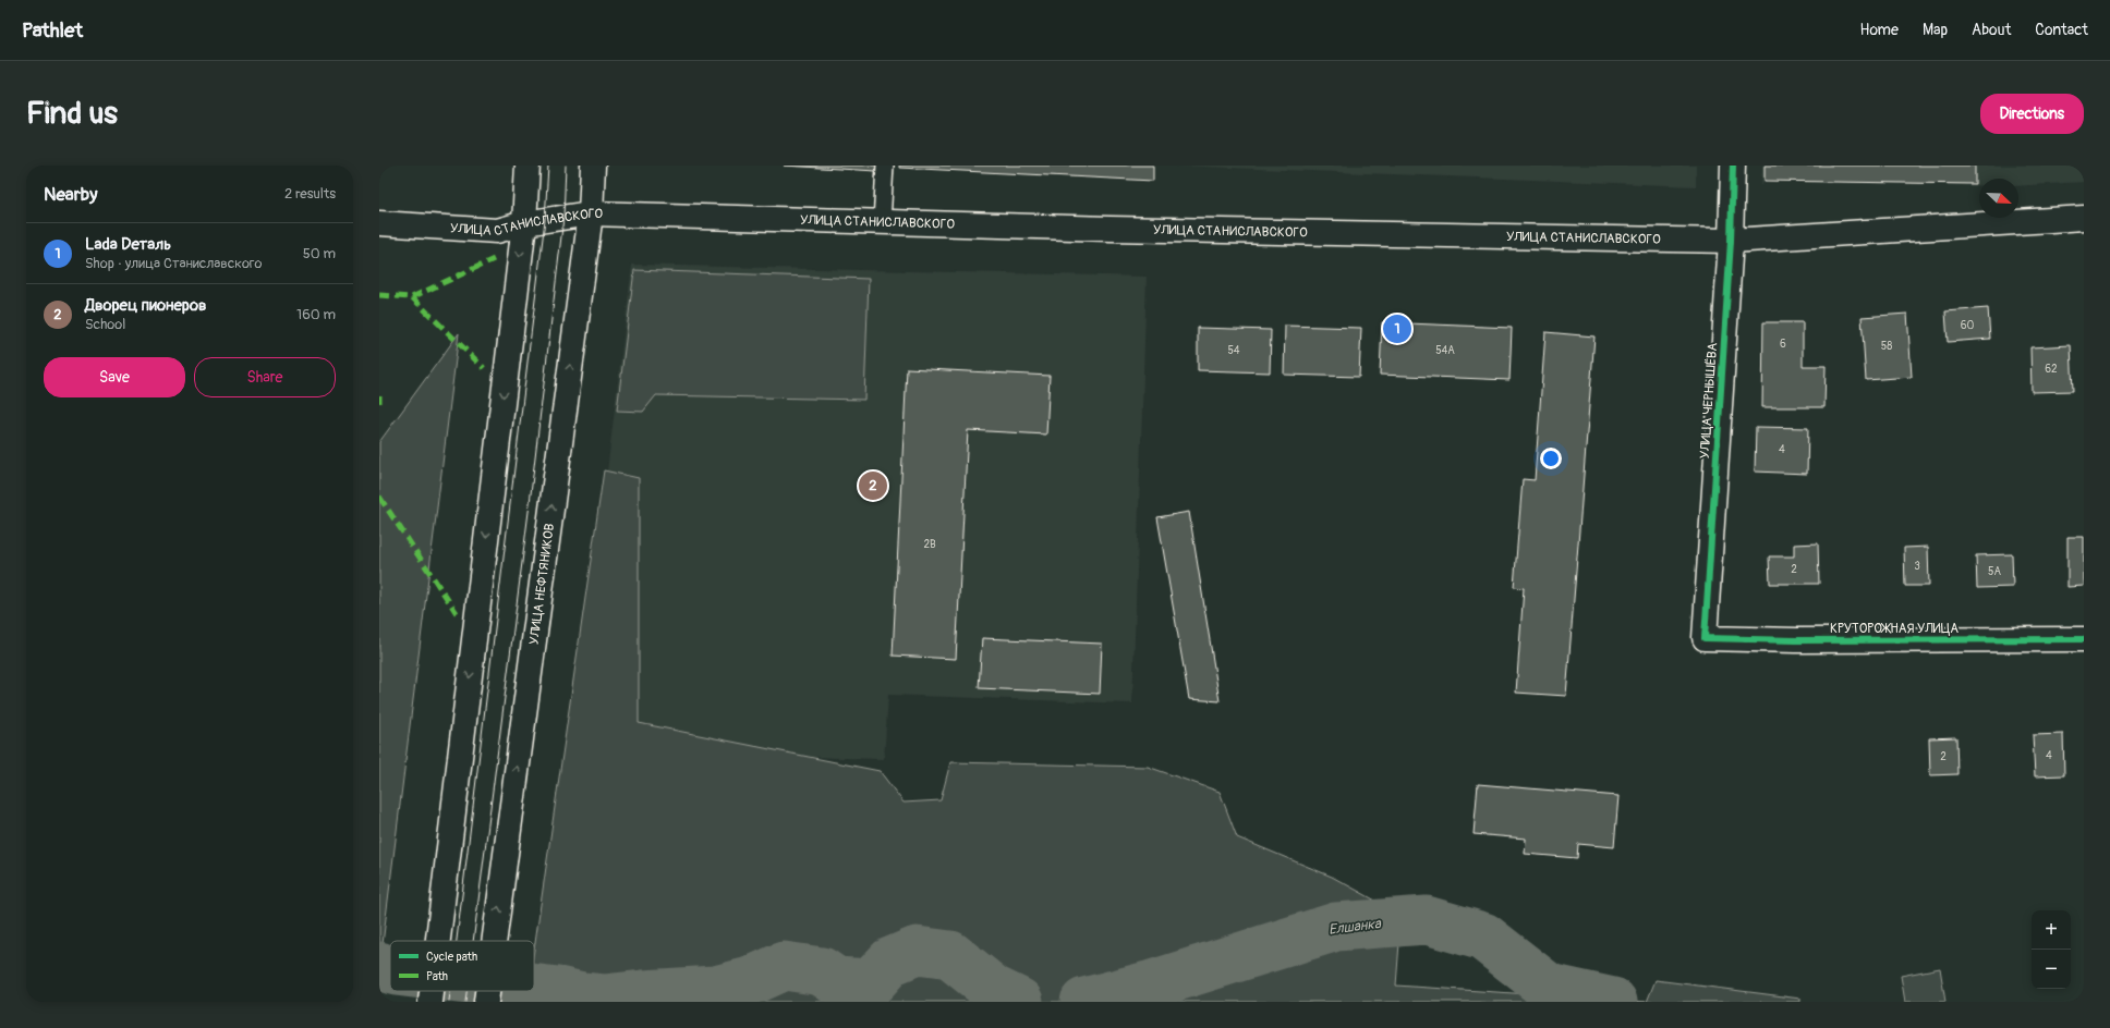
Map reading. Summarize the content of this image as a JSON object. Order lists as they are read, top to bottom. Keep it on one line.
{"streets":{"main road":["УЛИЦА СТАНИСЛАВСКОГО","УЛИЦА ЧЕРНЫШЁВА","УЛИЦА НЕФТЯНИКОВ","КРУТОРОЖНАЯ УЛИЦА"]},"crossings":[["УЛИЦА СТАНИСЛАВСКОГО","УЛИЦА ЧЕРНЫШЁВА"],["УЛИЦА СТАНИСЛАВСКОГО","УЛИЦА НЕФТЯНИКОВ"],["УЛИЦА ЧЕРНЫШЁВА","КРУТОРОЖНАЯ УЛИЦА"]],"water":["Елшанка"],"house_numbers":["60","6","58","54","54А","62","4","2В","3","2","5А","4","2"],"legend":["Cycle path","Path"],"north":"bottom right","page":{"header":"Pathlet","nav":["Home","Map","About","Contact"],"buttons":["Directions",["Save","Share"]],"title":"Find us","heading":["Nearby","2 results"],"list":[{"mark":"1","name":"Lada Dеталь","note":"Shop · улица Станиславского","value":"50 m"},{"mark":"2","name":"Дворец пионеров","note":"School","value":"160 m"}],"pins":["1","2"],"map_buttons":["+","−"]}}
